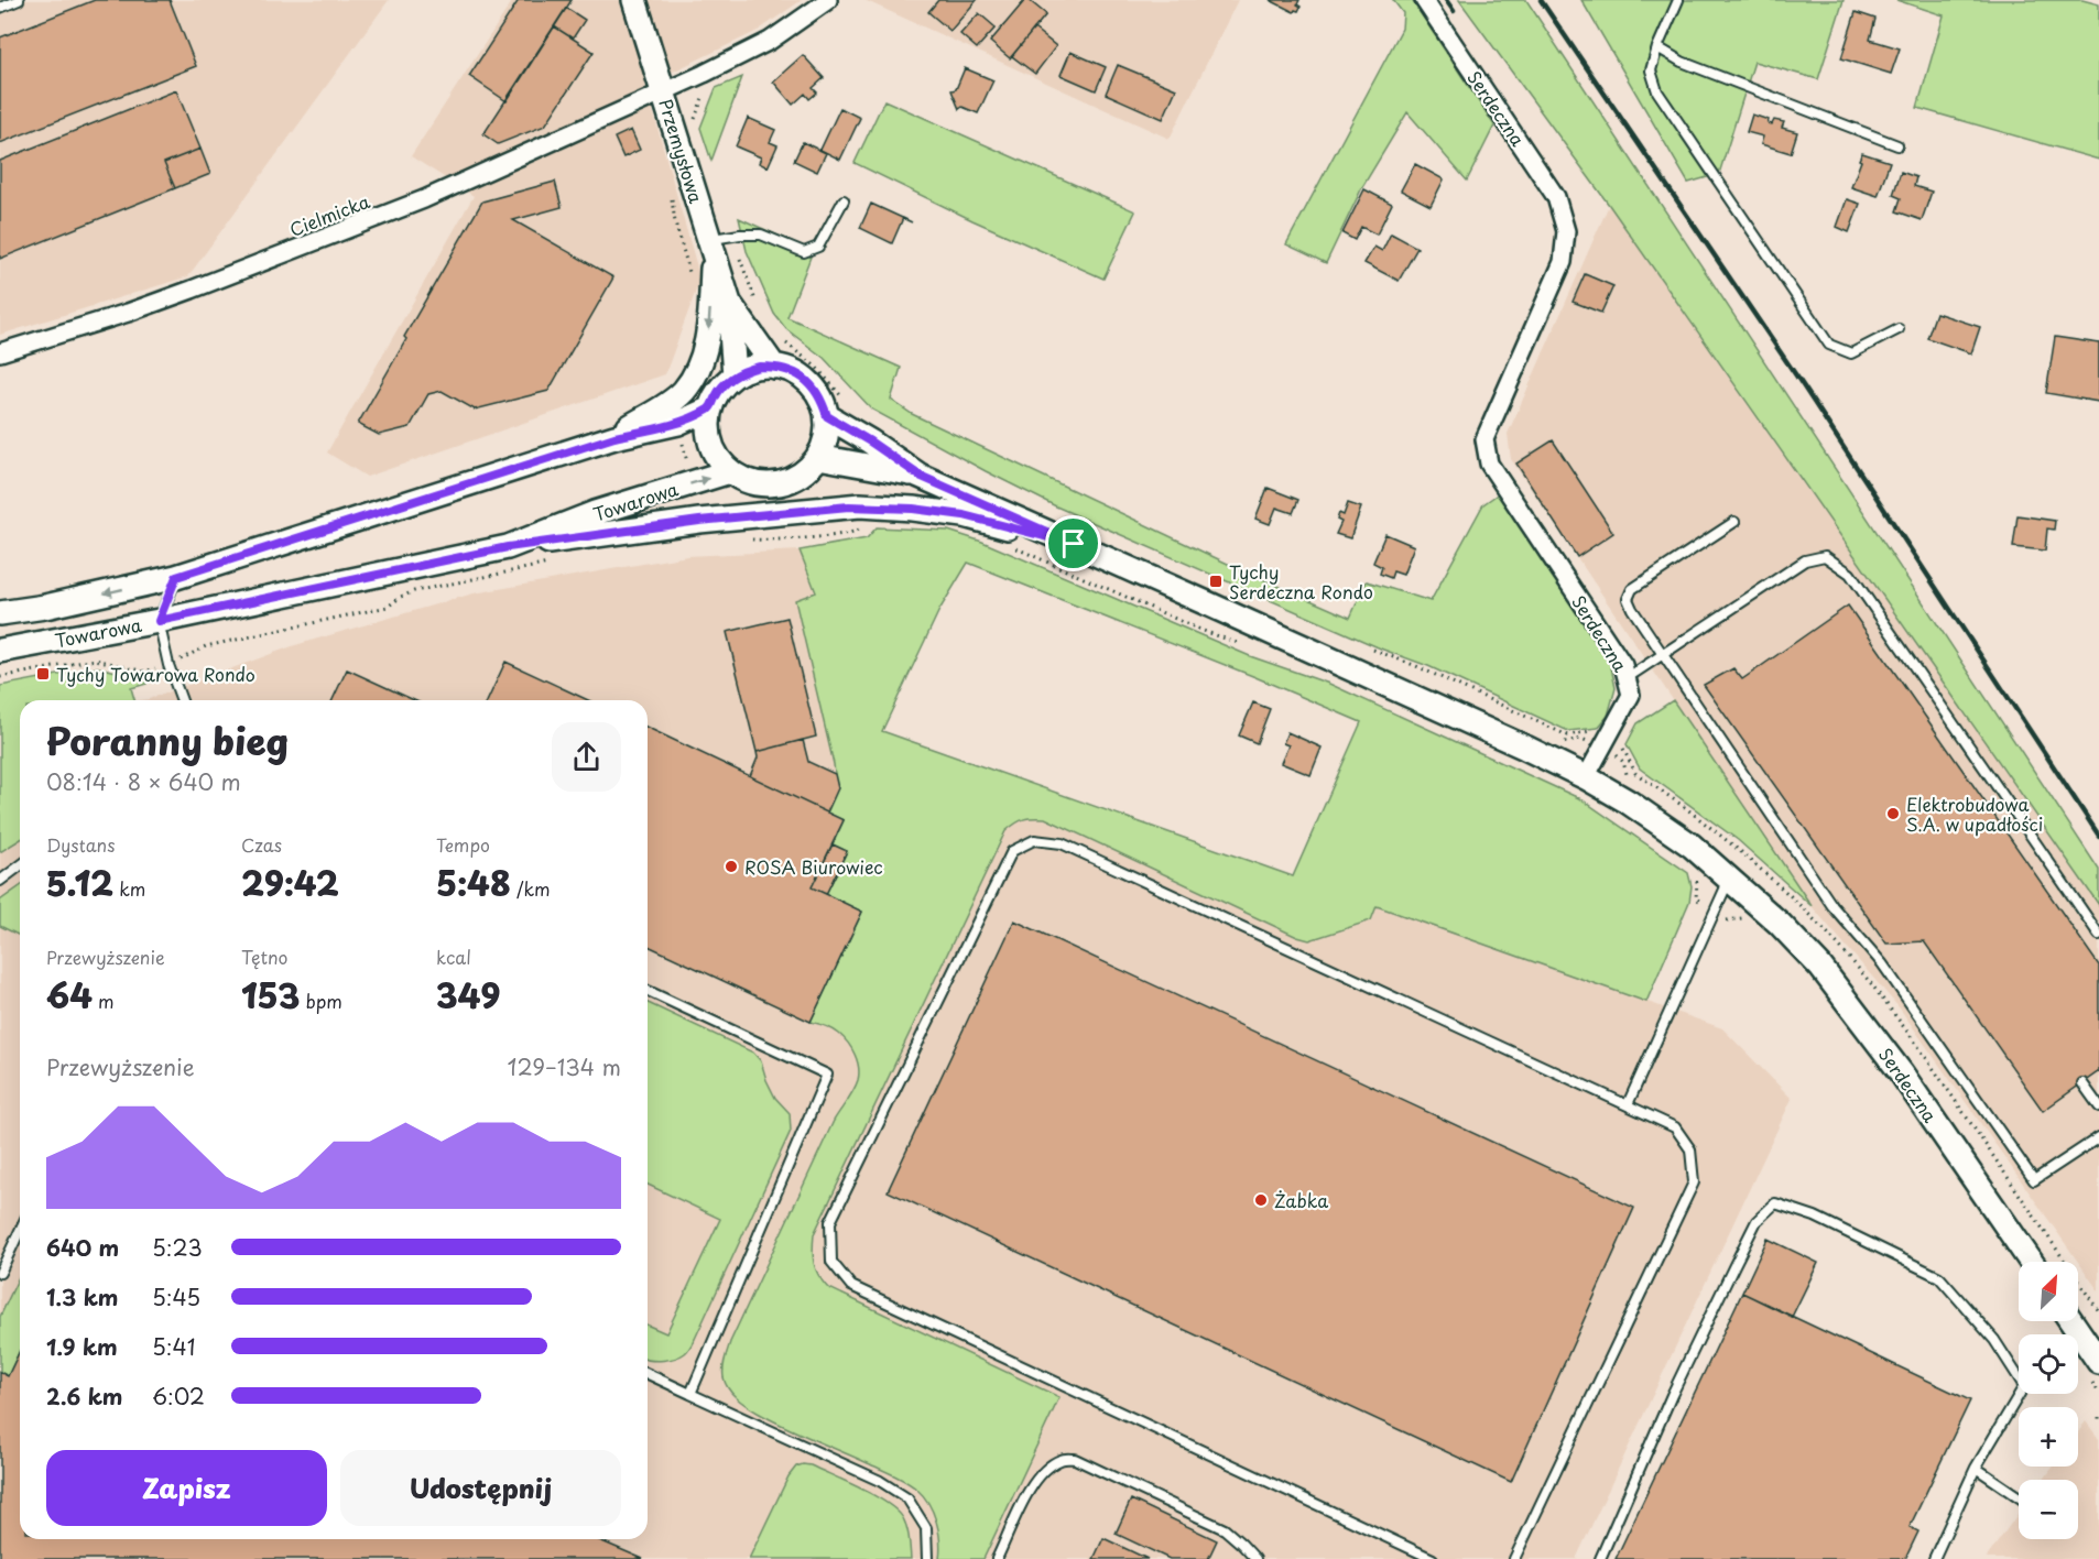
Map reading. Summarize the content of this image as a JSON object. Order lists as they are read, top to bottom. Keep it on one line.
{"streets":{"street":["Serdeczna","Przemysłowa","Cielmicka","Towarowa"]},"crossings":[["Przemysłowa","Cielmicka"],["Przemysłowa","Towarowa"]],"places":{"transit":["Tychy Serdeczna Rondo","Tychy Towarowa Rondo"],"other":["Elektrobudowa S.A. w upadłości","ROSA Biurowiec","Żabka"]},"north":"top right","page":{"heading":["Poranny bieg","08:14 · 8 × 640 m"],"stats":[["Dystans","5.12 km"],["Czas","29:42"],["Tempo","5:48 /km"],["Przewyższenie","64 m"],["Tętno","153 bpm"],["kcal","349"]],"chart":["Przewyższenie","129–134 m"],"list":[{"name":"640 m","note":"5:23"},{"name":"1.3 km","note":"5:45"},{"name":"1.9 km","note":"5:41"},{"name":"2.6 km","note":"6:02"}],"map_buttons":["+","−"],"buttons":["Zapisz","Udostępnij"]}}
